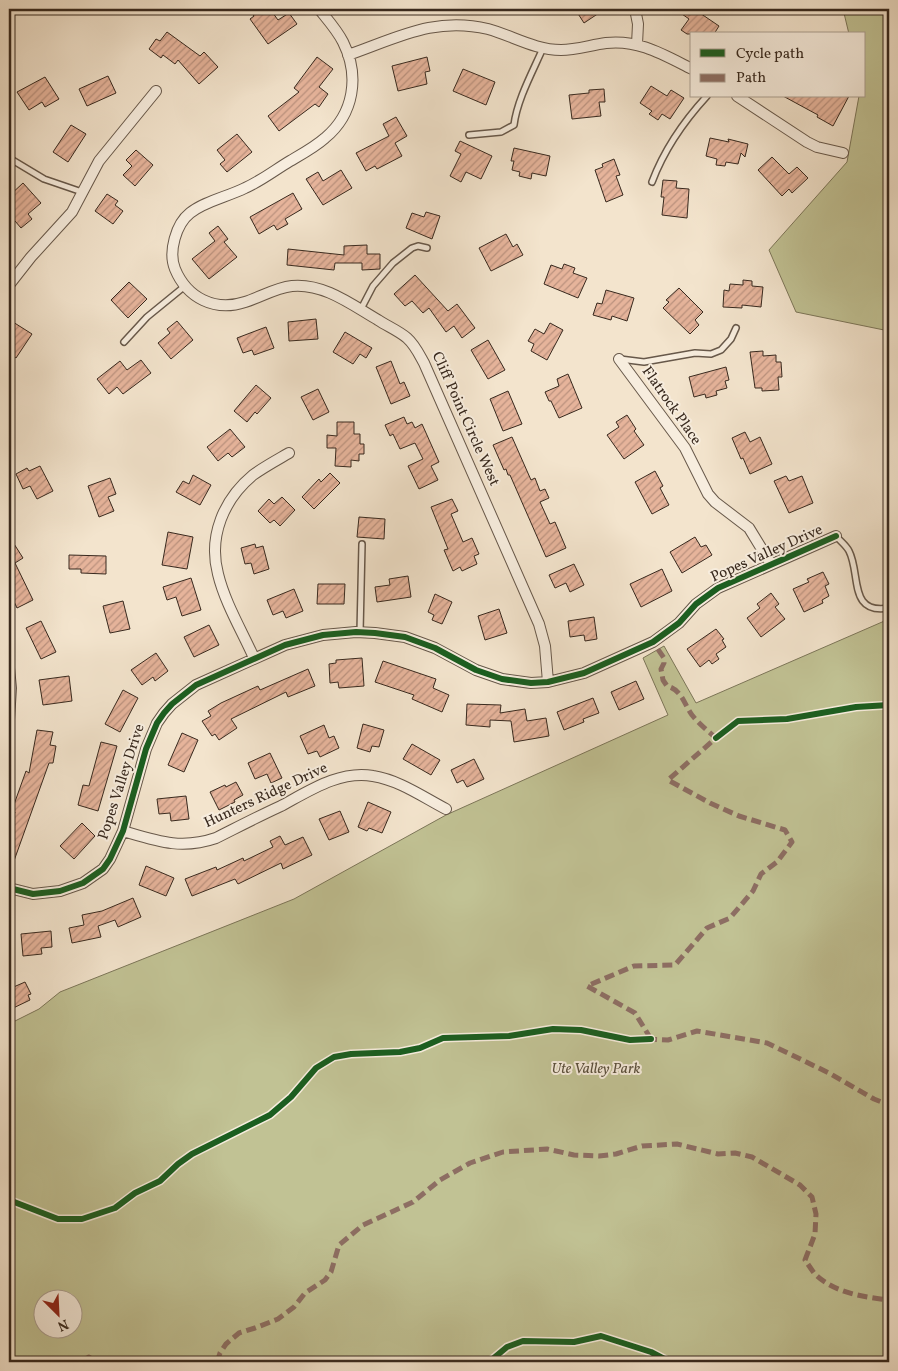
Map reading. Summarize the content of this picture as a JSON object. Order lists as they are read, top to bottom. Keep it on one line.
{"streets":{"street":["Flatrock Place","Cliff Point Circle West","Popes Valley Drive","Hunters Ridge Drive"]},"crossings":[["Flatrock Place","Popes Valley Drive"],["Cliff Point Circle West","Popes Valley Drive"],["Popes Valley Drive","Hunters Ridge Drive"]],"parks":["Ute Valley Park"],"legend":["Cycle path","Path"],"north":"bottom right"}
